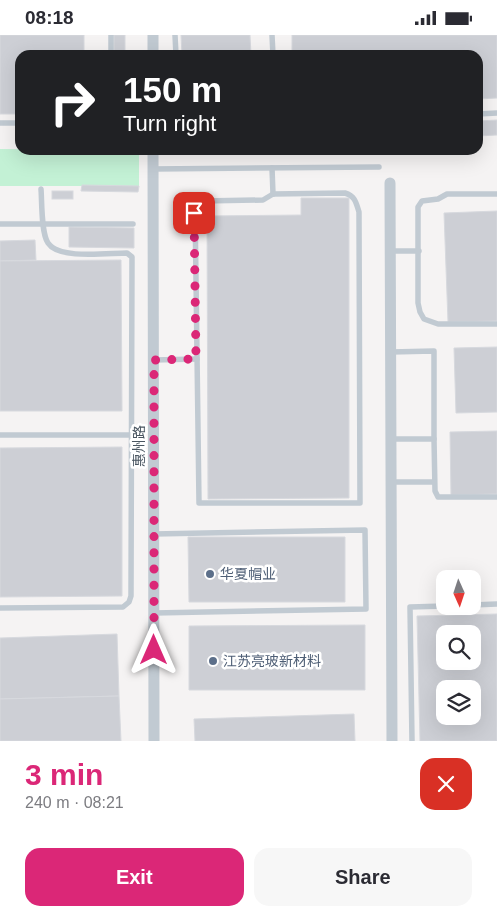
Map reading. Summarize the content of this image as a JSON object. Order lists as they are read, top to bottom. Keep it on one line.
{"streets":{"street":["惠州路"]},"places":["华夏帽业","江苏亮玻新材料"],"north":"bottom","page":{"status":"08:18","turn":["150 m","Turn right"],"heading":["3 min","240 m · 08:21"],"buttons":["Exit","Share"]}}
